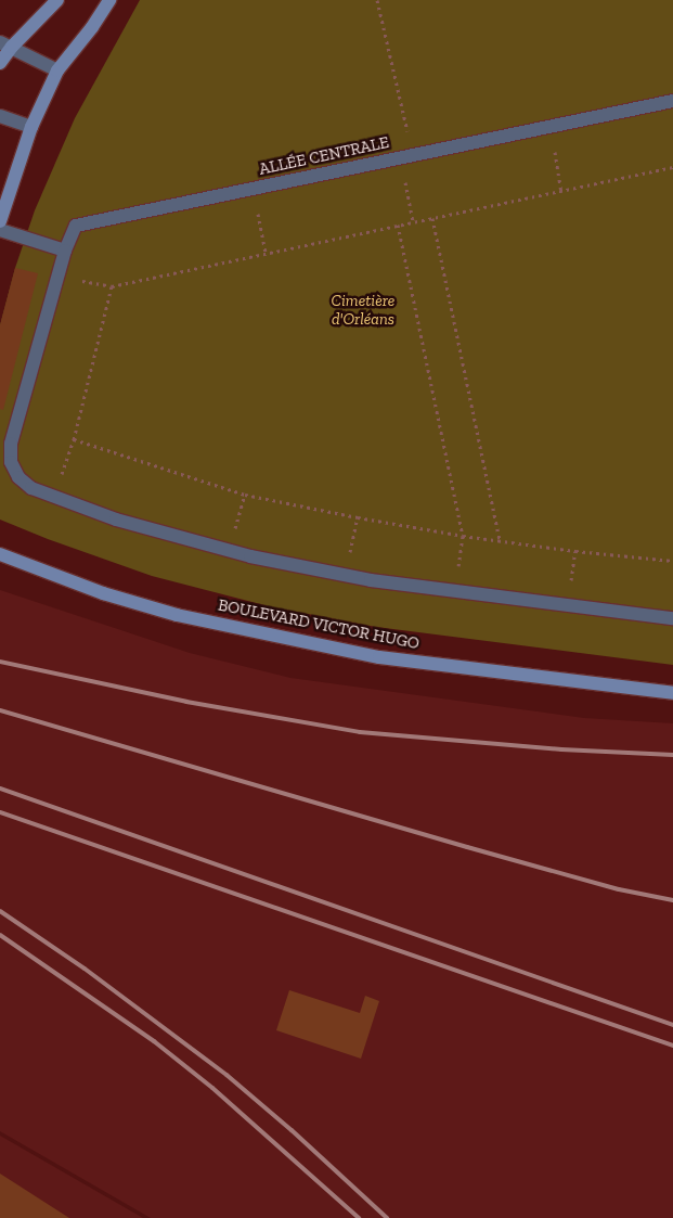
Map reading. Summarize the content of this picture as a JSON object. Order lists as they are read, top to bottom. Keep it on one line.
{"streets":{"street":["ALLÉE CENTRALE","BOULEVARD VICTOR HUGO"]},"parks":["Cimetière d'Orléans"]}
